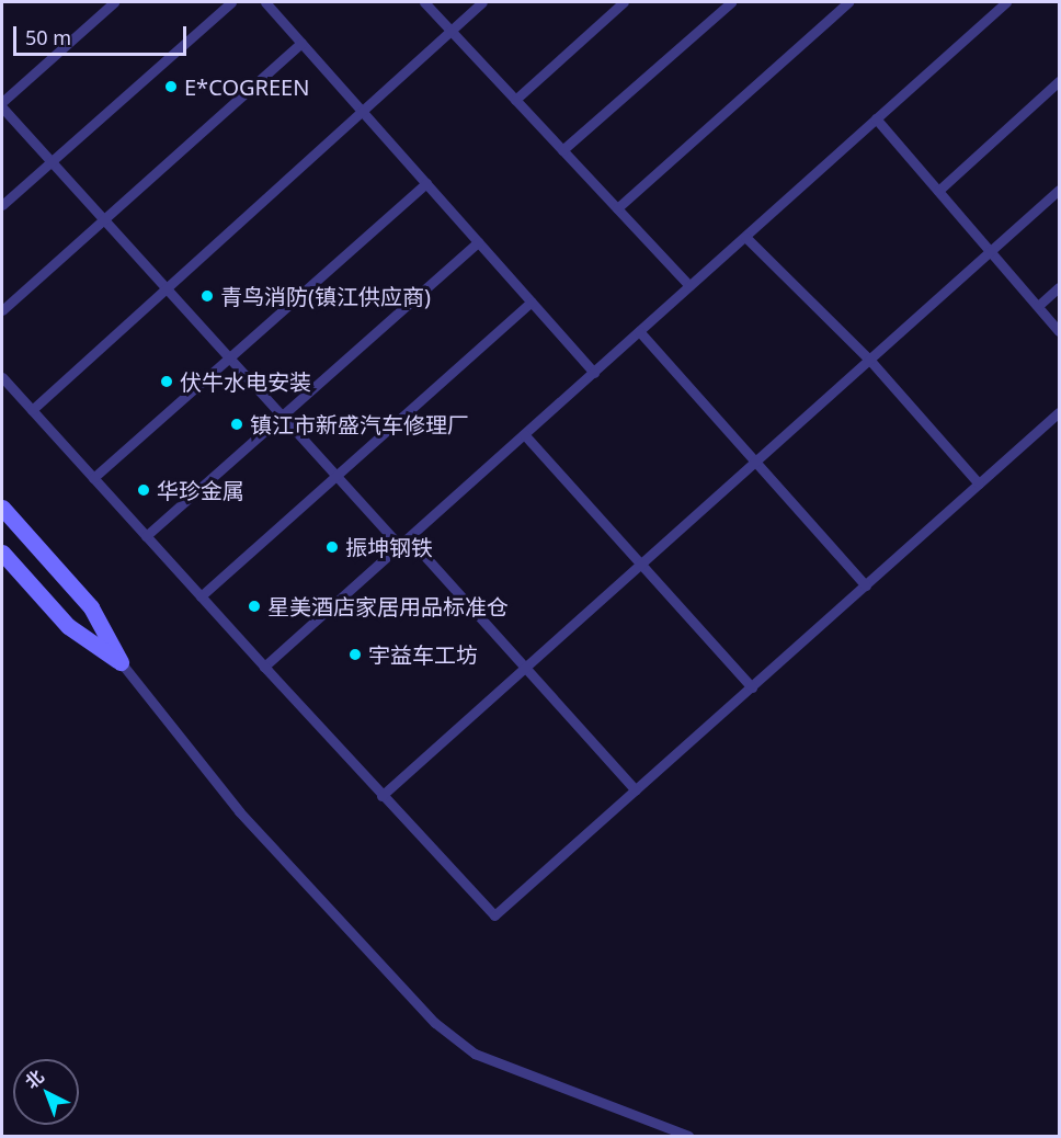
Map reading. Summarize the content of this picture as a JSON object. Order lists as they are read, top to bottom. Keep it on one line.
{"places":["E*COGREEN","青鸟消防(镇江供应商)","伏牛水电安装","镇江市新盛汽车修理厂","华珍金属","振坤钢铁","星美酒店家居用品标准仓","宇益车工坊"],"scale_bar":"50 m","north":"top left"}
